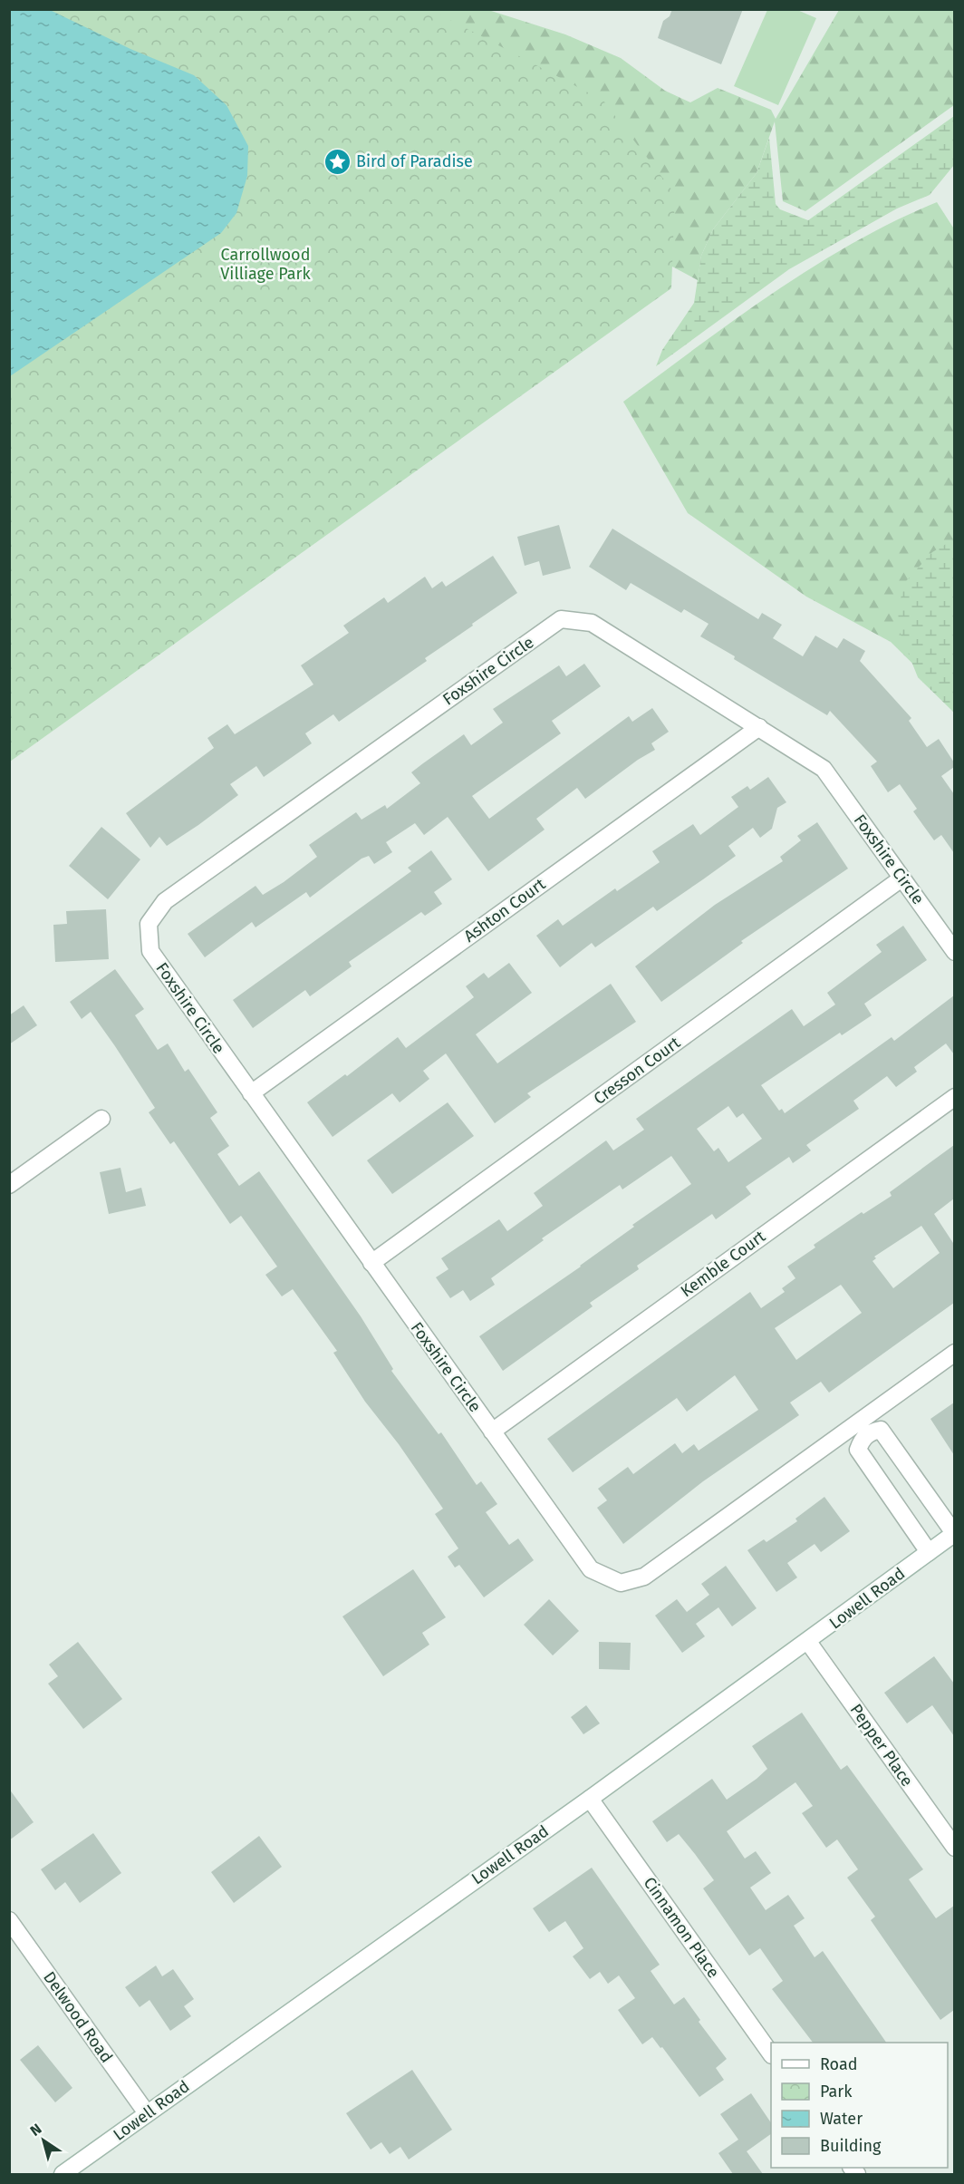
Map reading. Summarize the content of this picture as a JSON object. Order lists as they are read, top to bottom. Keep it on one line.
{"streets":{"street":["Foxshire Circle","Ashton Court","Cresson Court","Kemble Court","Lowell Road","Pepper Place","Cinnamon Place","Delwood Road"]},"crossings":[["Foxshire Circle","Ashton Court"],["Foxshire Circle","Cresson Court"],["Foxshire Circle","Kemble Court"],["Lowell Road","Pepper Place"],["Lowell Road","Cinnamon Place"],["Lowell Road","Delwood Road"]],"parks":["Carrollwood Villiage Park"],"places":{"place":["Bird of Paradise"]},"legend":["Road","Park","Water","Building"],"north":"top left"}
